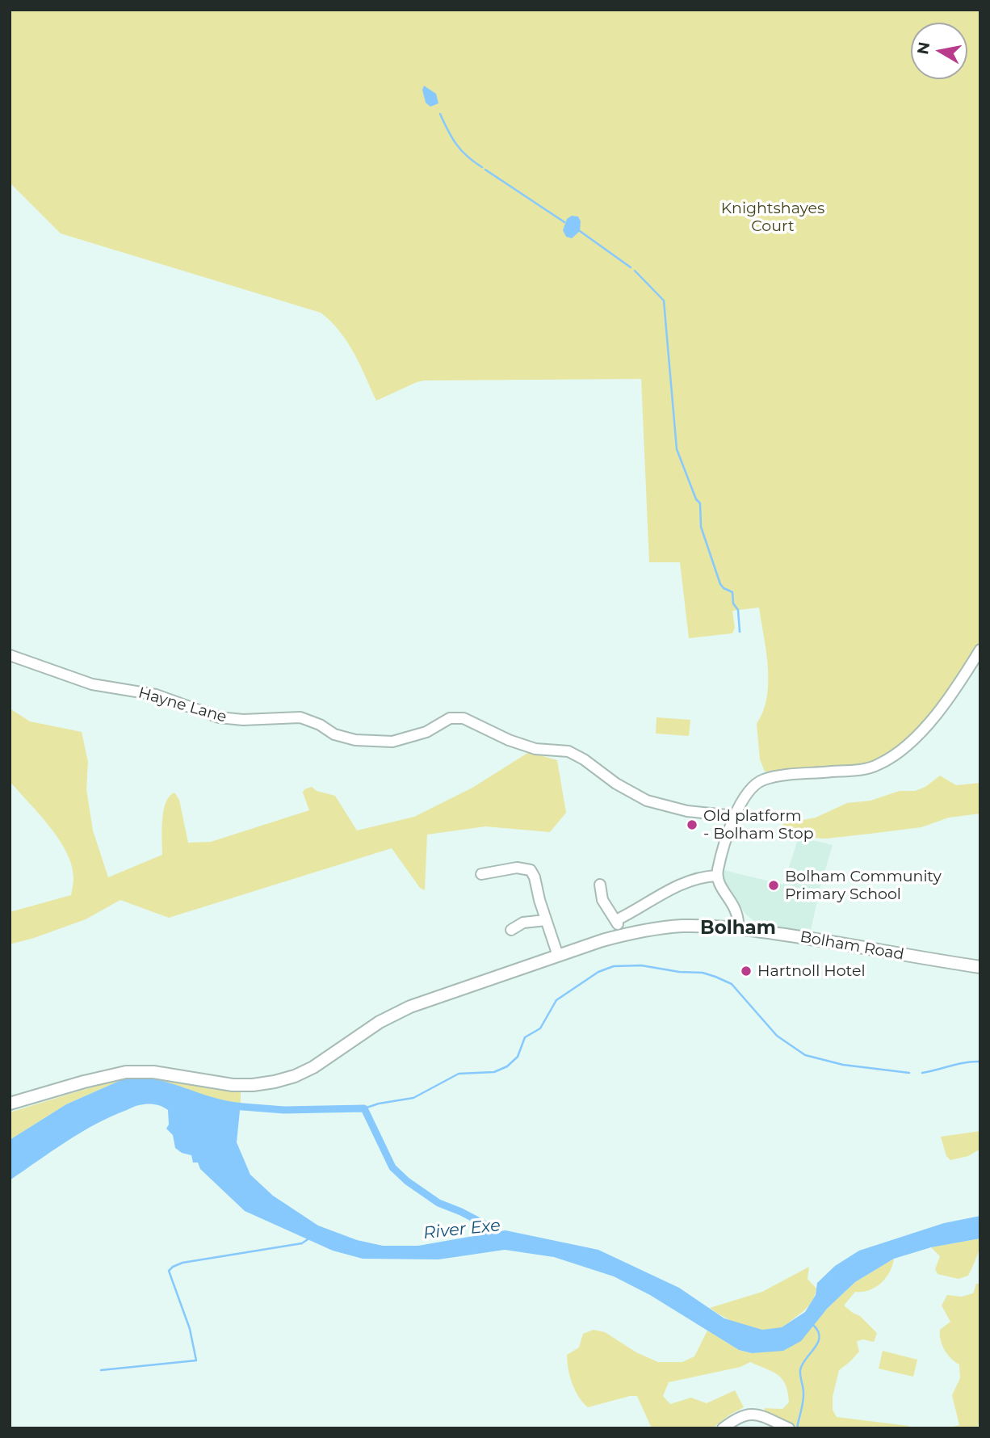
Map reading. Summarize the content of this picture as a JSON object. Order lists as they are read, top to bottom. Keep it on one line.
{"streets":{"main road":["Bolham Road"],"street":["Hayne Lane"]},"districts":["Bolham"],"water":["River Exe"],"parks":["Knightshayes Court"],"places":["Old platform - Bolham Stop","Bolham Community Primary School","Hartnoll Hotel"],"north":"left"}
